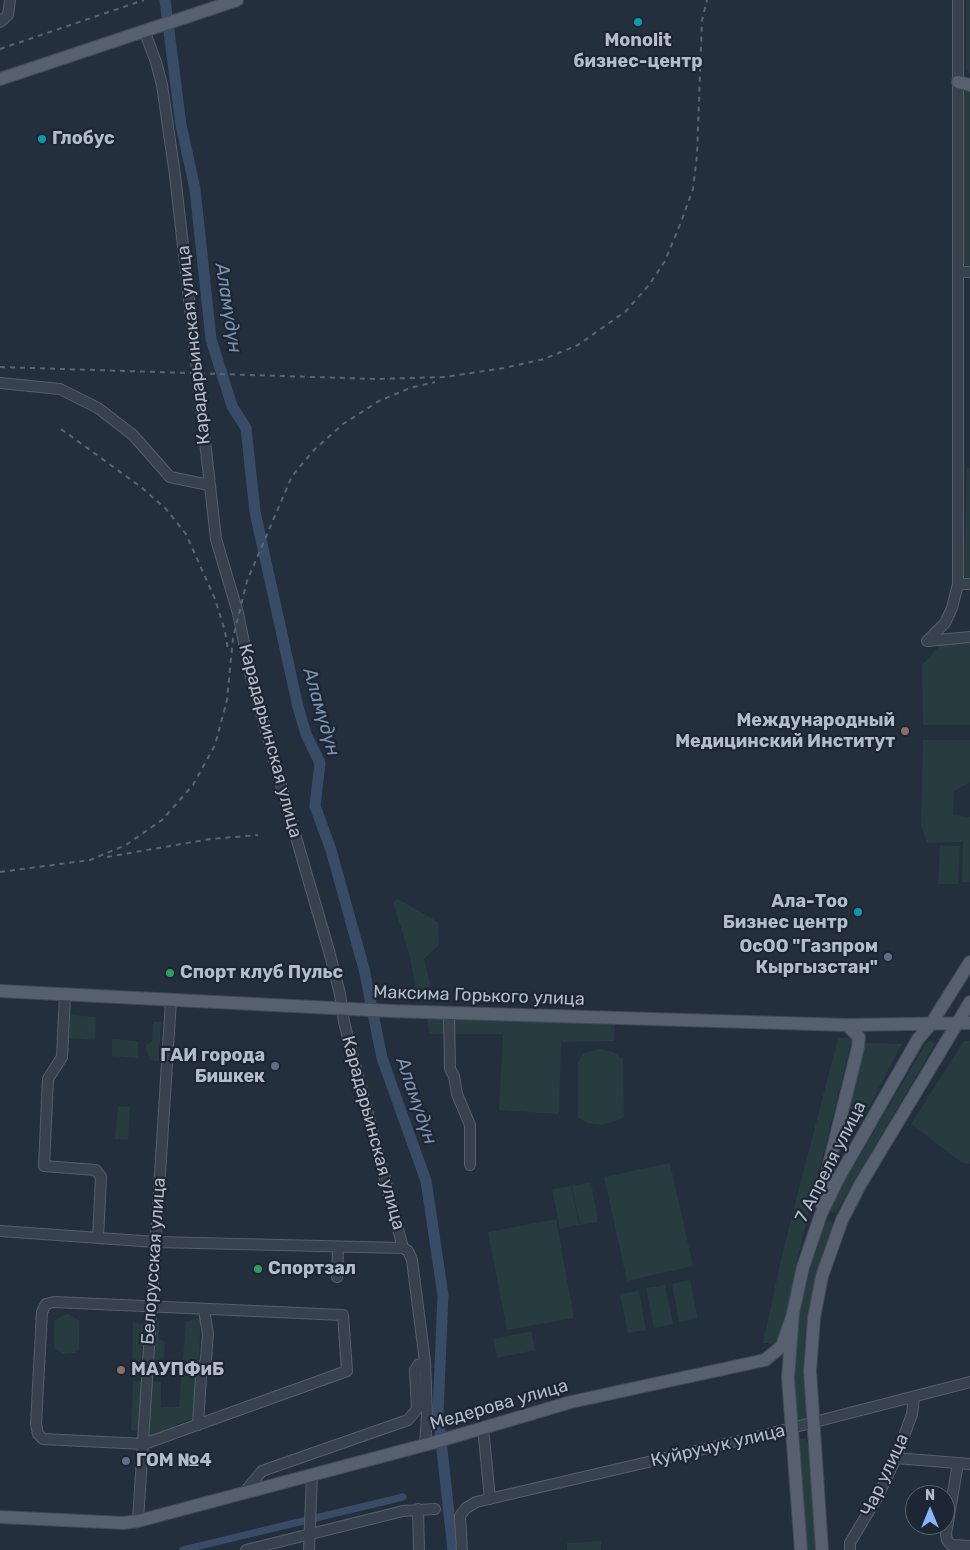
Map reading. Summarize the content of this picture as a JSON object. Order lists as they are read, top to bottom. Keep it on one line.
{"streets":{"main road":["Максима Горького улица","7 Апреля улица","Медерова улица"],"street":["Карадарьинская улица","Белорусская улица","Куйручук улица","Чар улица"]},"crossings":[["Карадарьинская улица","Максима Горького улица"],["Карадарьинская улица","Медерова улица"],["Максима Горького улица","7 Апреля улица"],["Максима Горького улица","Белорусская улица"],["7 Апреля улица","Куйручук улица"],["Белорусская улица","Медерова улица"],["Куйручук улица","Чар улица"]],"water":["Аламүдүн"],"places":["Monolit бизнес-центр","Глобус","Международный Медицинский Институт","Ала-Тоо Бизнес центр","ОсОО \"Газпром Кыргызстан\"","Спорт клуб Пульс","ГАИ города Бишкек","Спортзал","МАУПФиБ","ГОМ №4"],"north":"top"}
